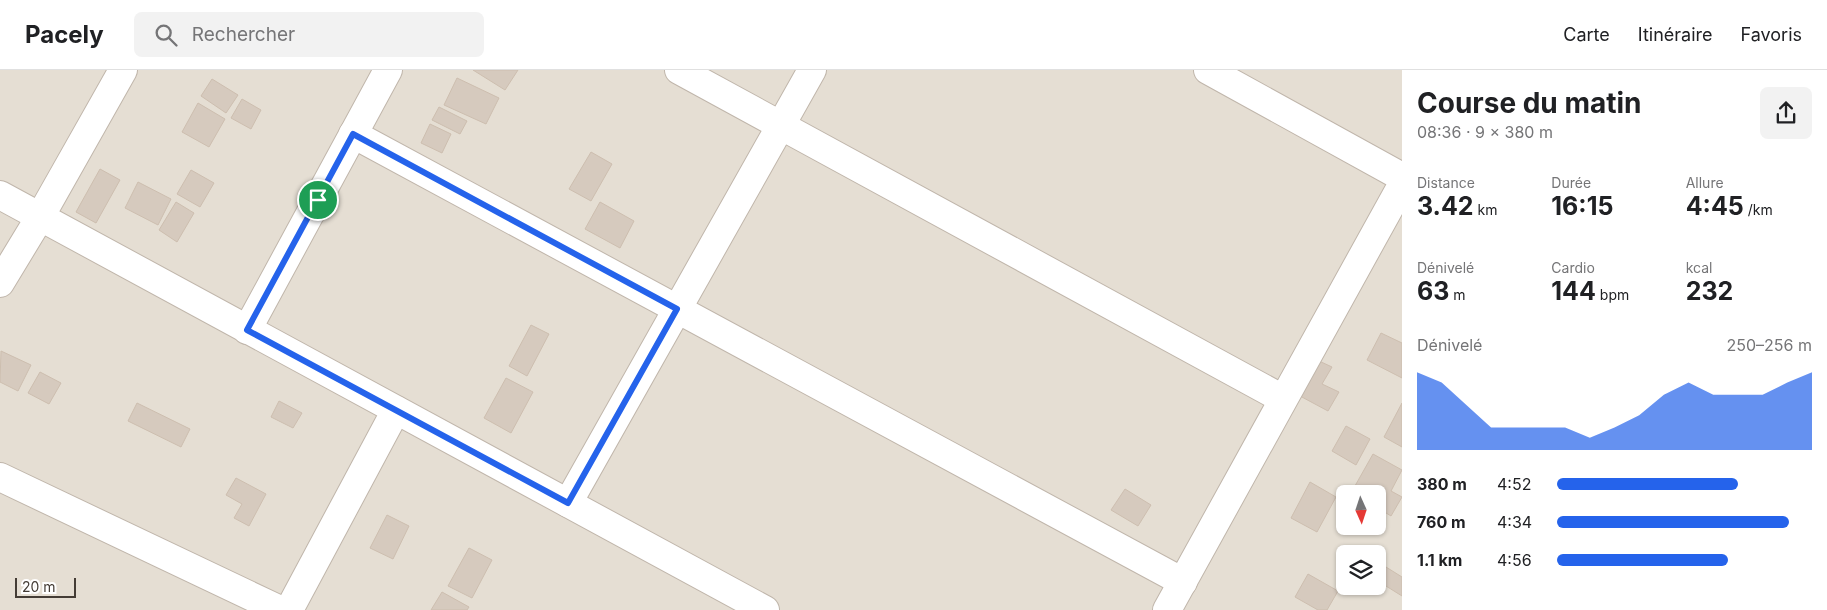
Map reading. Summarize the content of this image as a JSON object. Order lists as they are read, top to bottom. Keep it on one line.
{"scale_bar":"20 m","north":"bottom","page":{"header":"Pacely","search":"Rechercher","nav":["Carte","Itinéraire","Favoris"],"heading":["Course du matin","08:36 · 9 × 380 m"],"stats":[["Distance","3.42 km"],["Durée","16:15"],["Allure","4:45 /km"],["Dénivelé","63 m"],["Cardio","144 bpm"],["kcal","232"]],"chart":["Dénivelé","250–256 m"],"list":[{"name":"380 m","note":"4:52"},{"name":"760 m","note":"4:34"},{"name":"1.1 km","note":"4:56"}],"scale":"20 m"}}
